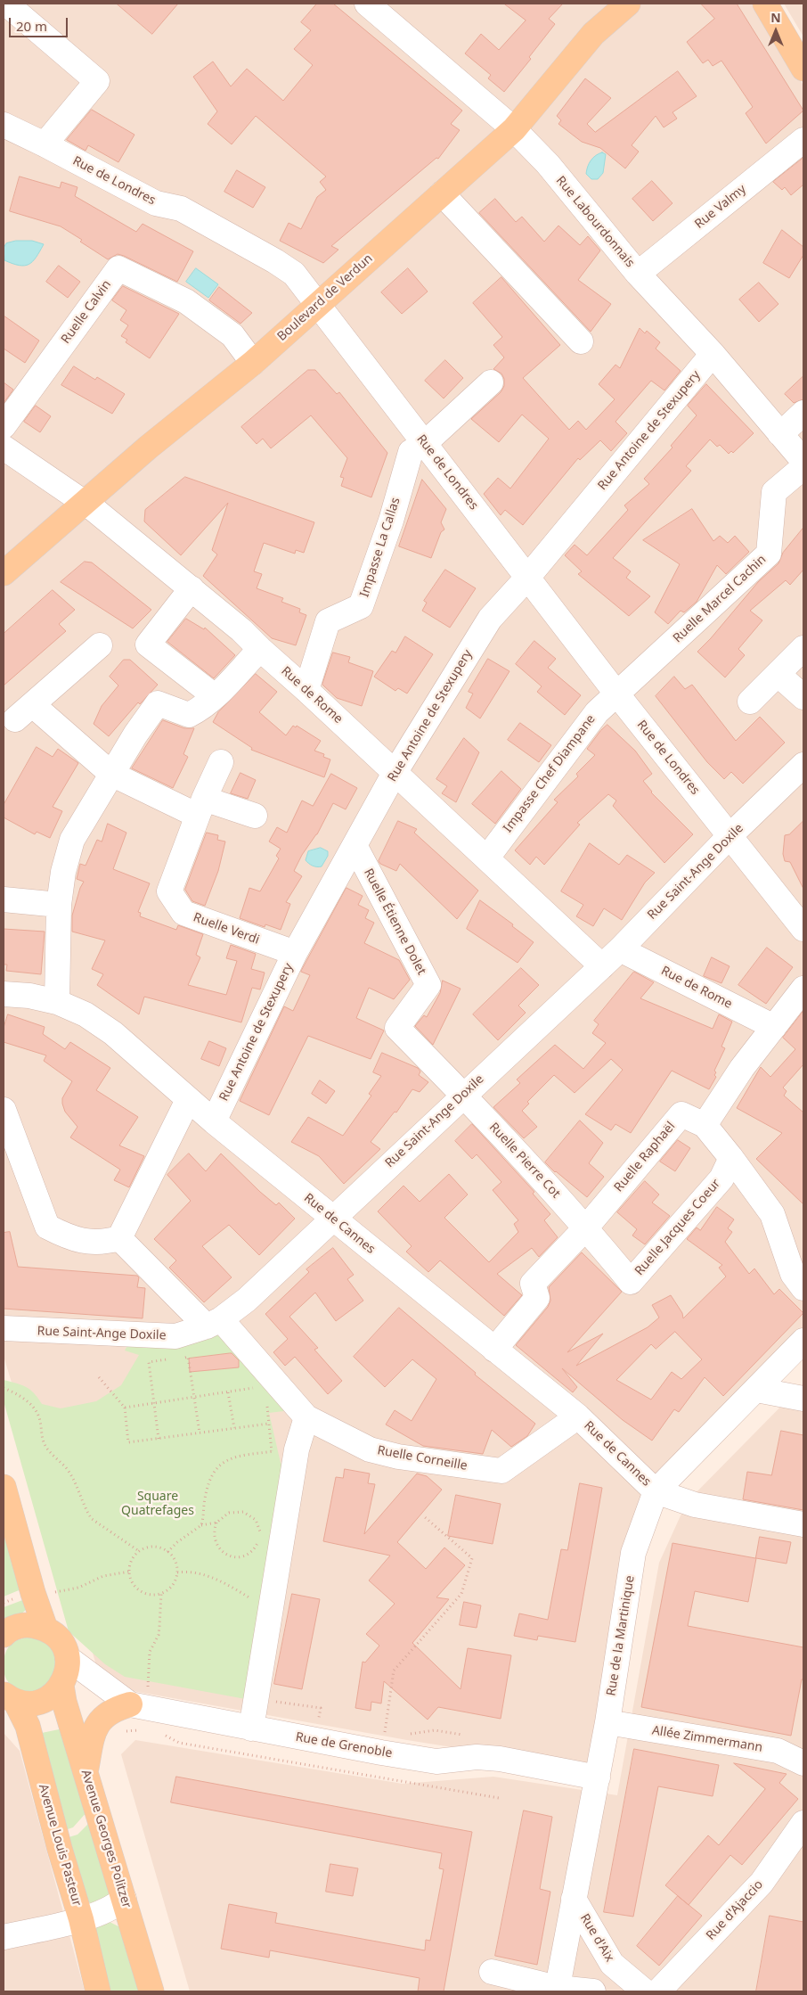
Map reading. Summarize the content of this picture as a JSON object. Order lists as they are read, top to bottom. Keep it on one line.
{"streets":{"main road":["Boulevard de Verdun","Avenue Georges Politzer","Avenue Louis Pasteur"],"street":["Rue de Londres","Rue Valmy","Rue Labourdonnais","Ruelle Calvin","Rue Antoine de Stexupery","Impasse La Callas","Ruelle Marcel Cachin","Rue de Rome","Impasse Chef Diampane","Rue Saint-Ange Doxile","Ruelle Étienne Dolet","Ruelle Verdi","Ruelle Raphaël","Ruelle Pierre Cot","Rue de Cannes","Ruelle Jacques Coeur","Ruelle Corneille","Rue de la Martinique","Allée Zimmermann","Rue de Grenoble","Rue d'Ajaccio","Rue d'Aix"]},"crossings":[["Rue de Londres","Boulevard de Verdun"],["Rue de Londres","Rue Antoine de Stexupery"],["Rue de Londres","Impasse La Callas"],["Rue de Londres","Ruelle Marcel Cachin"],["Rue de Londres","Impasse Chef Diampane"],["Rue de Londres","Rue Saint-Ange Doxile"],["Rue Valmy","Rue Labourdonnais"],["Rue Labourdonnais","Boulevard de Verdun"],["Rue Labourdonnais","Rue Antoine de Stexupery"],["Boulevard de Verdun","Ruelle Calvin"],["Boulevard de Verdun","Rue de Rome"],["Rue Antoine de Stexupery","Rue de Rome"],["Rue Antoine de Stexupery","Ruelle Étienne Dolet"],["Rue Antoine de Stexupery","Ruelle Verdi"],["Rue Antoine de Stexupery","Rue de Cannes"],["Impasse La Callas","Rue de Rome"],["Ruelle Marcel Cachin","Impasse Chef Diampane"],["Rue de Rome","Impasse Chef Diampane"],["Rue de Rome","Rue Saint-Ange Doxile"],["Rue Saint-Ange Doxile","Ruelle Étienne Dolet"],["Rue Saint-Ange Doxile","Ruelle Pierre Cot"],["Rue Saint-Ange Doxile","Rue de Cannes"],["Rue Saint-Ange Doxile","Ruelle Corneille"],["Ruelle Étienne Dolet","Ruelle Pierre Cot"],["Ruelle Raphaël","Ruelle Pierre Cot"],["Ruelle Raphaël","Rue de Cannes"],["Ruelle Raphaël","Ruelle Jacques Coeur"],["Ruelle Pierre Cot","Ruelle Jacques Coeur"],["Rue de Cannes","Ruelle Corneille"],["Rue de Cannes","Rue de la Martinique"],["Rue de la Martinique","Allée Zimmermann"],["Rue de la Martinique","Rue de Grenoble"],["Rue de la Martinique","Rue d'Aix"],["Rue de Grenoble","Avenue Georges Politzer"]],"parks":["Square Quatrefages"],"scale_bar":"20 m","north":"top"}
